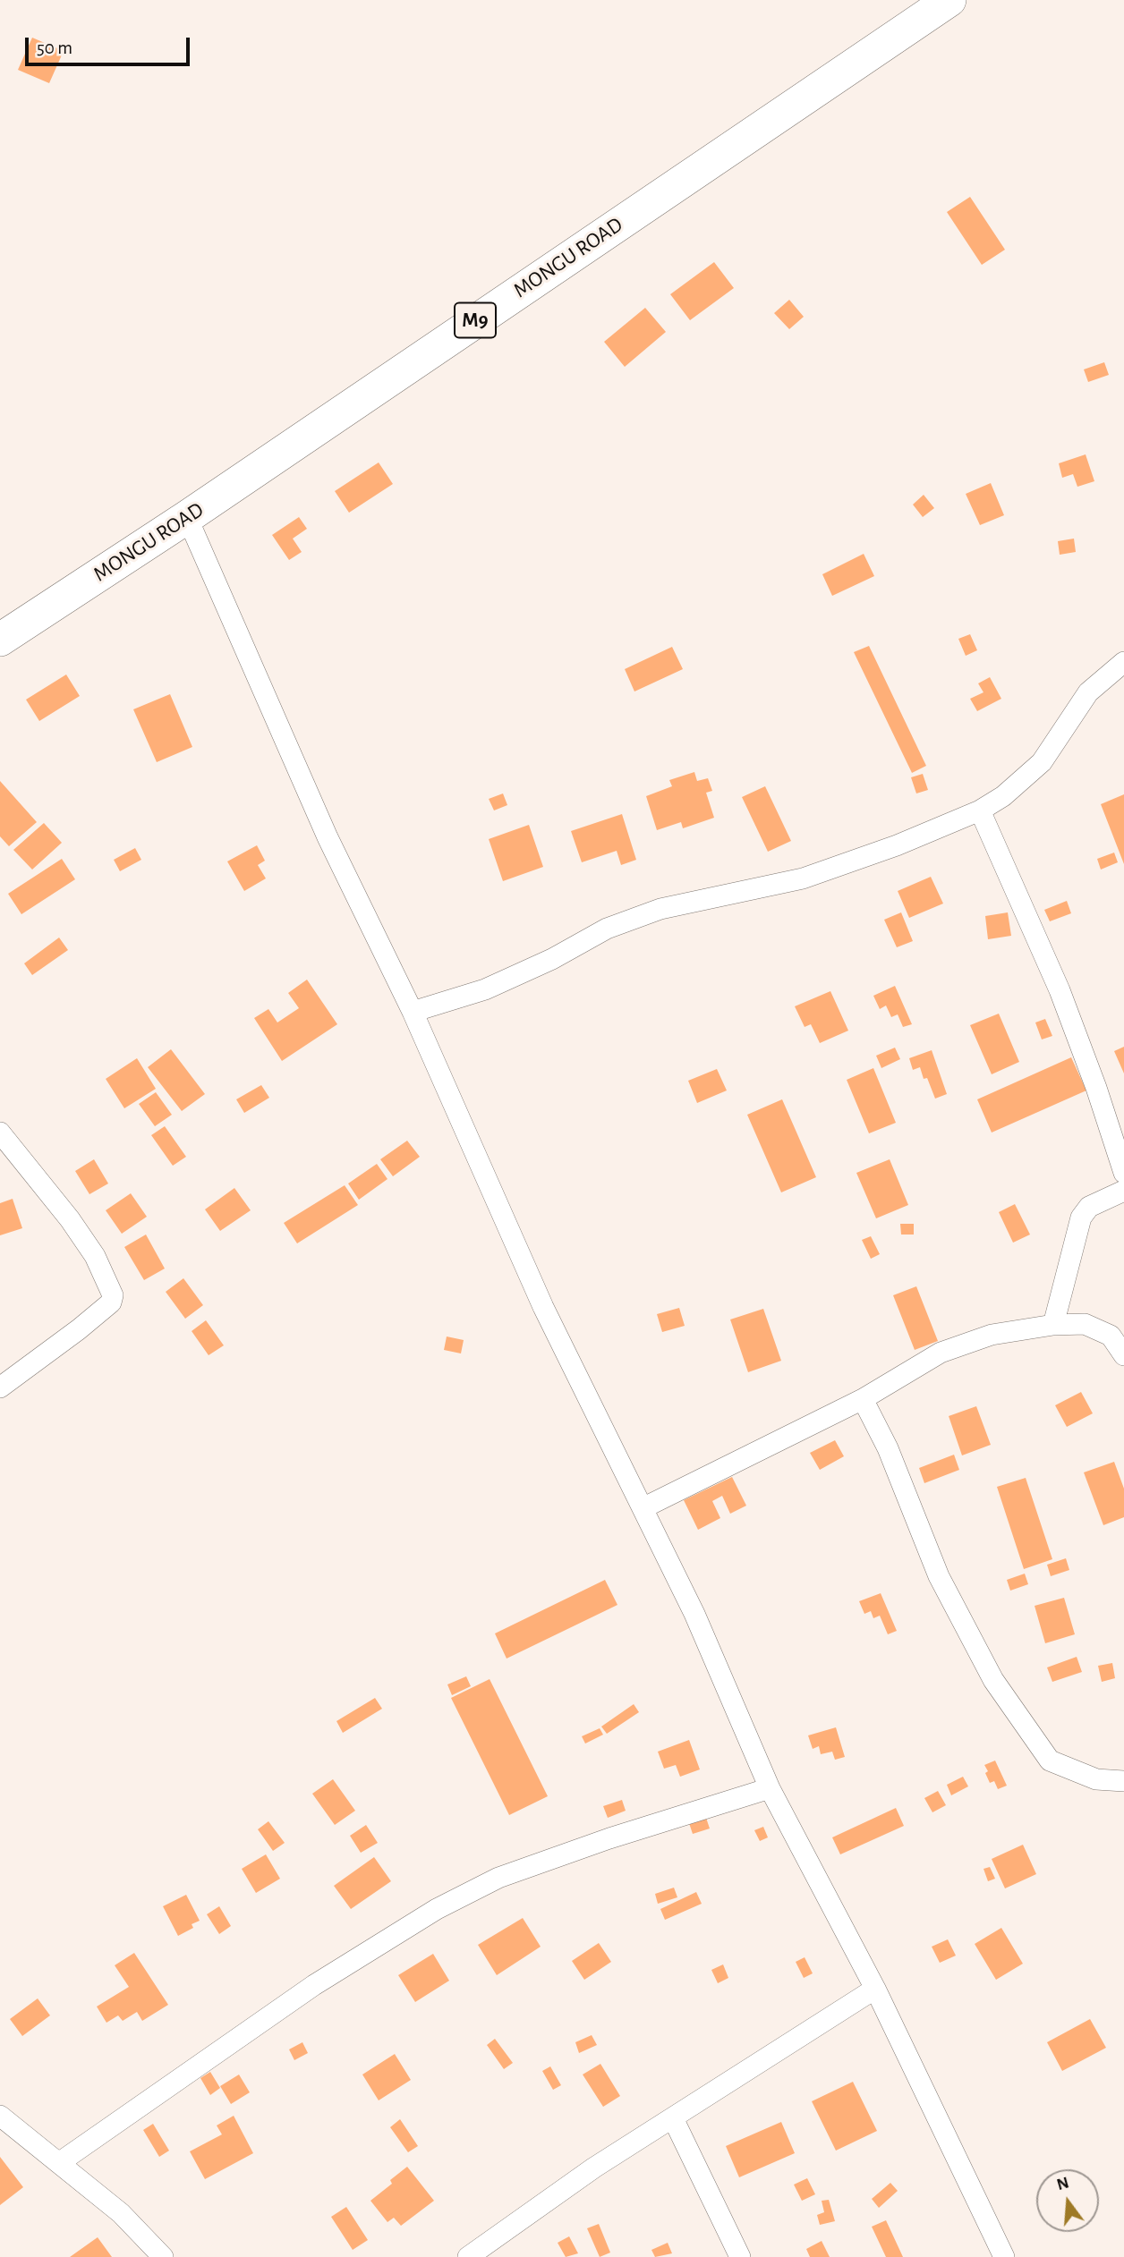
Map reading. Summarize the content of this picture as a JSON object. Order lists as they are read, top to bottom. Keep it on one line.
{"streets":{"main road":["MONGU ROAD","M9"]},"scale_bar":"50 m","north":"top"}
